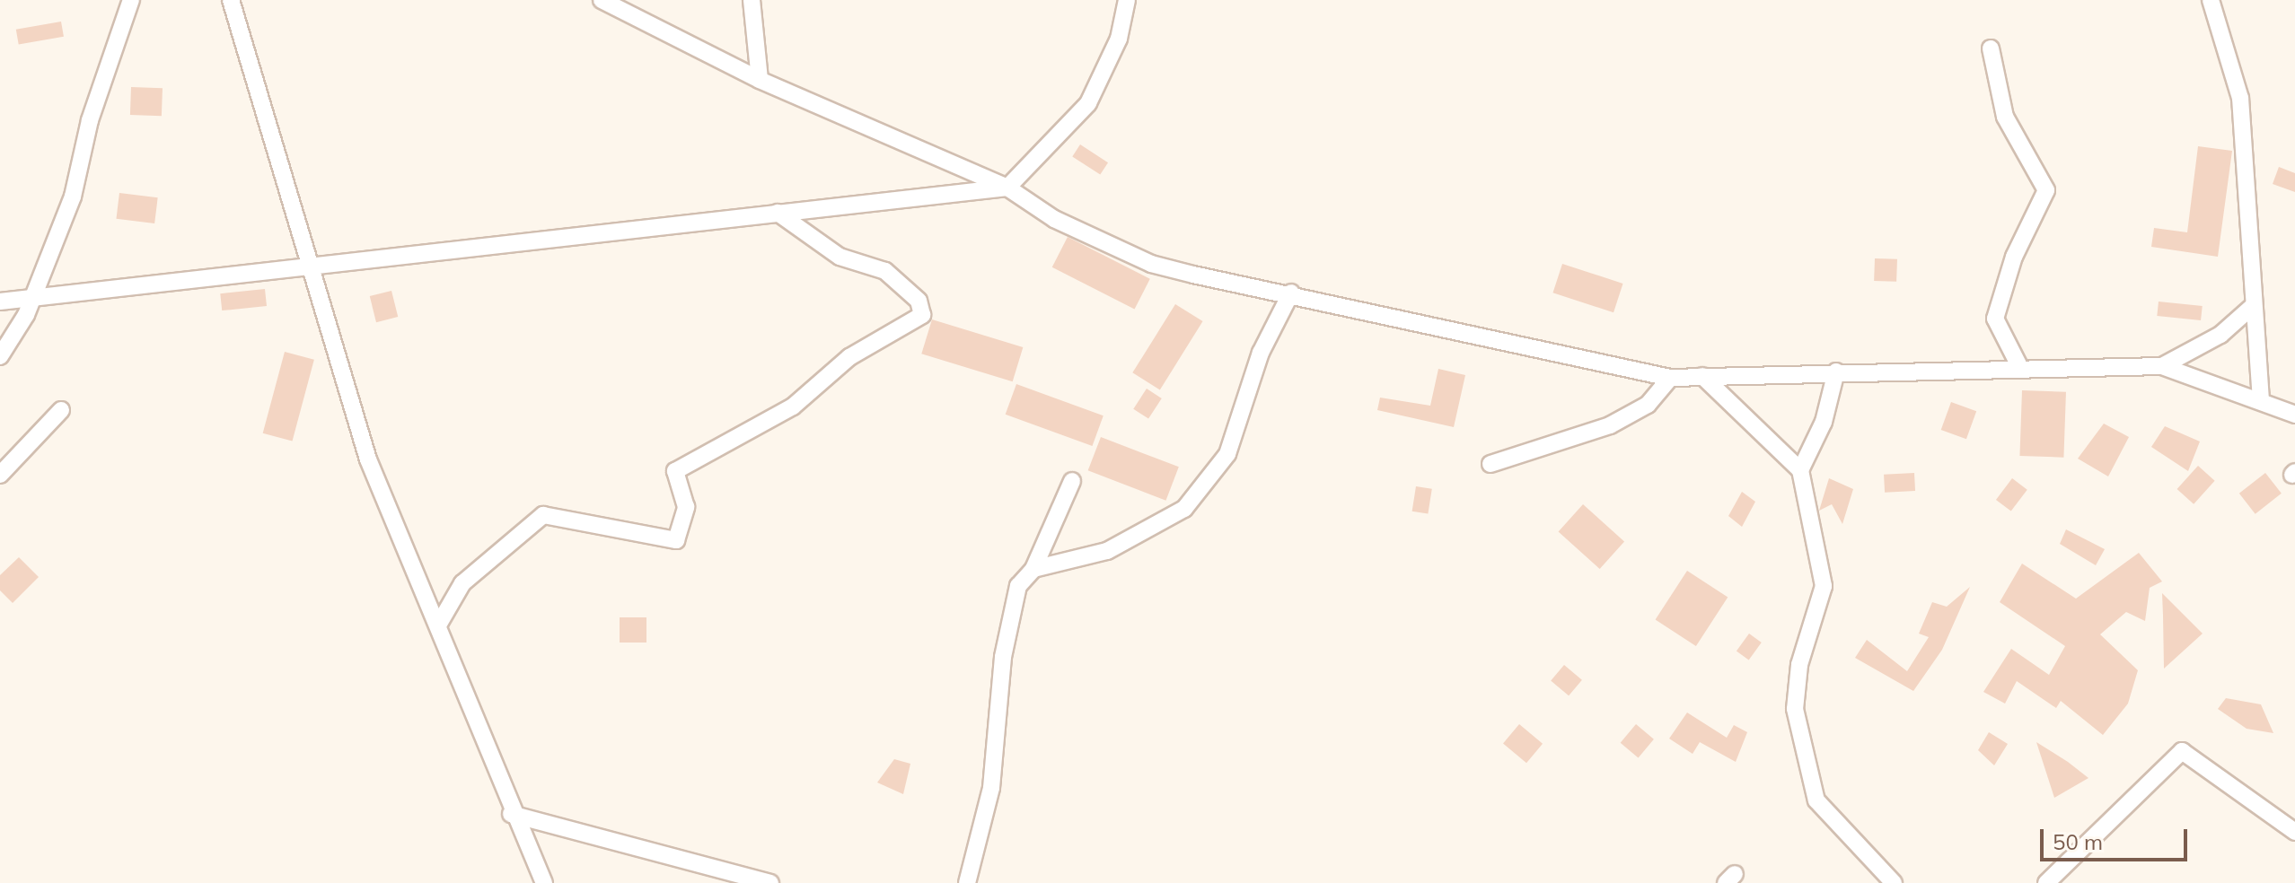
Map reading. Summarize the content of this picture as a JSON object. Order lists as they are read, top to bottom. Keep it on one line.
{"scale_bar":"50 m"}
